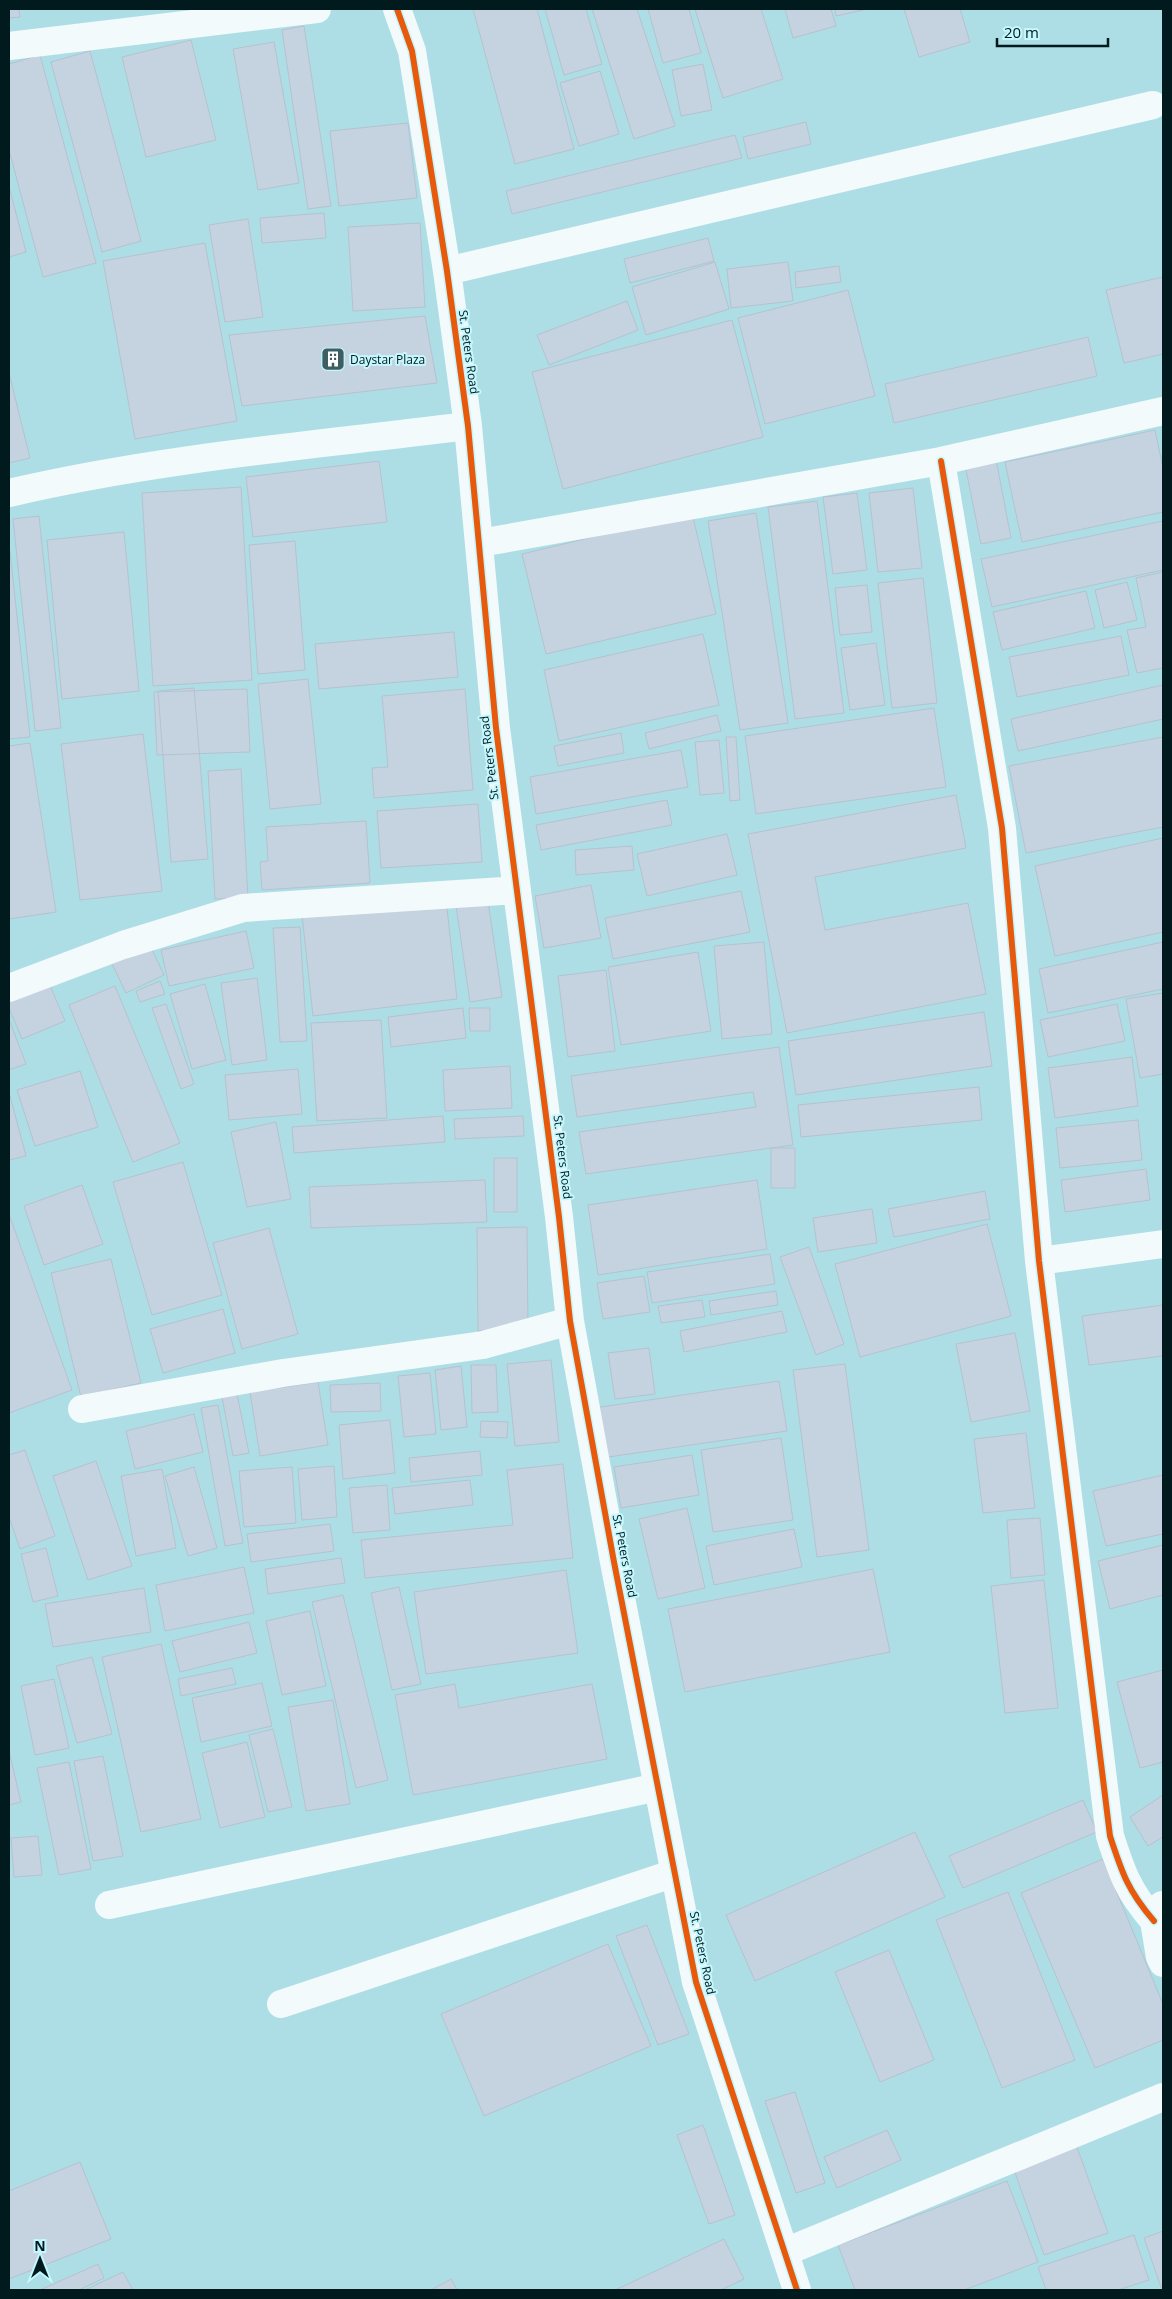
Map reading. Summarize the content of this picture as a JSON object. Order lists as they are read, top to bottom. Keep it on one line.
{"streets":{"street":["St. Peters Road"]},"places":{"building":["Daystar Plaza"]},"scale_bar":"20 m","north":"top"}
